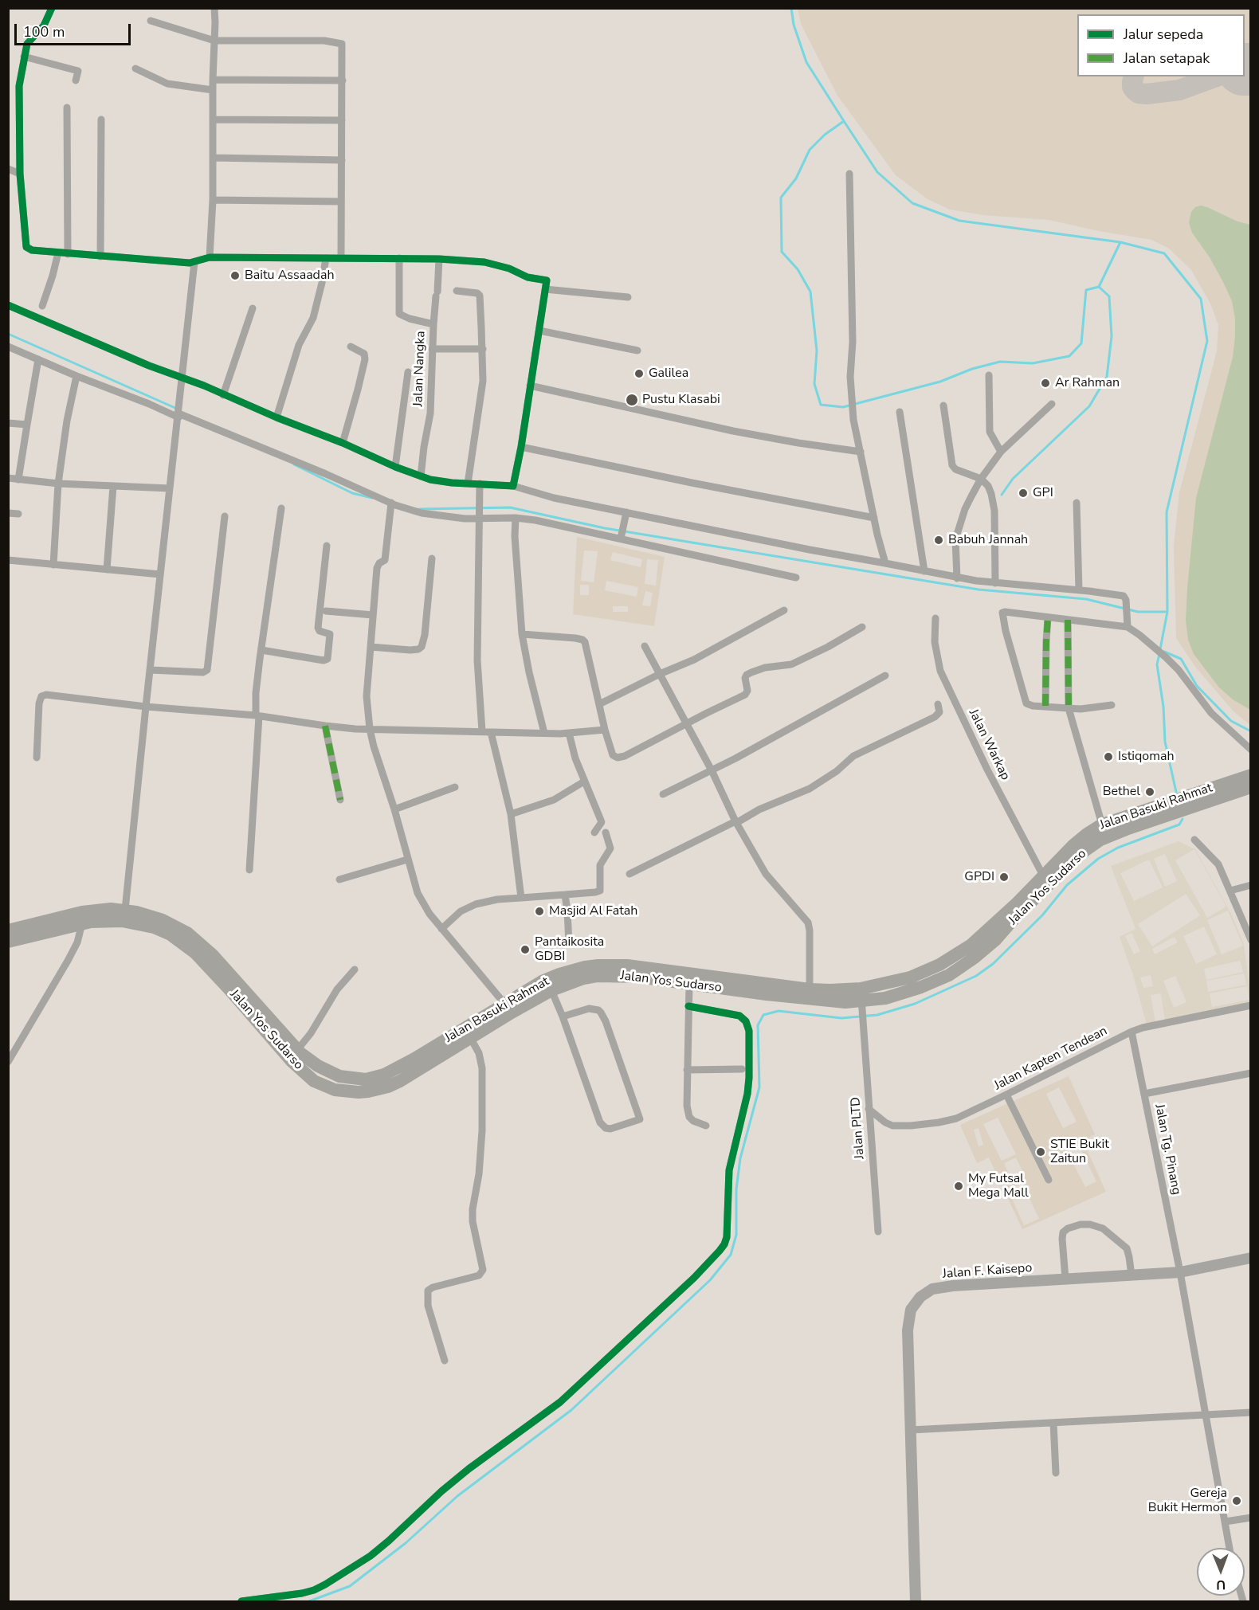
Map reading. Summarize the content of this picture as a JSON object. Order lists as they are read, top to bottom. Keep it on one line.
{"streets":{"highway":["Jalan Basuki Rahmat","Jalan Yos Sudarso"],"street":["Jalan Nangka","Jalan Warkap","Jalan Kapten Tendean","Jalan PLTD","Jalan Tg. Pinang","Jalan F. Kaisepo"]},"crossings":[["Jalan Warkap","Jalan Basuki Rahmat"],["Jalan Basuki Rahmat","Jalan Yos Sudarso"],["Jalan Basuki Rahmat","Jalan PLTD"],["Jalan Yos Sudarso","Jalan PLTD"],["Jalan Kapten Tendean","Jalan PLTD"],["Jalan Kapten Tendean","Jalan Tg. Pinang"],["Jalan Tg. Pinang","Jalan F. Kaisepo"]],"places":["Baitu Assaadah","Galilea","Ar Rahman","Pustu Klasabi","GPI","Babuh Jannah","Istiqomah","Bethel","GPDI","Masjid Al Fatah","Pantaikosita GDBI","STIE Bukit Zaitun","My Futsal Mega Mall","Gereja Bukit Hermon"],"legend":["Jalur sepeda","Jalan setapak"],"scale_bar":"100 m","north":"bottom"}
